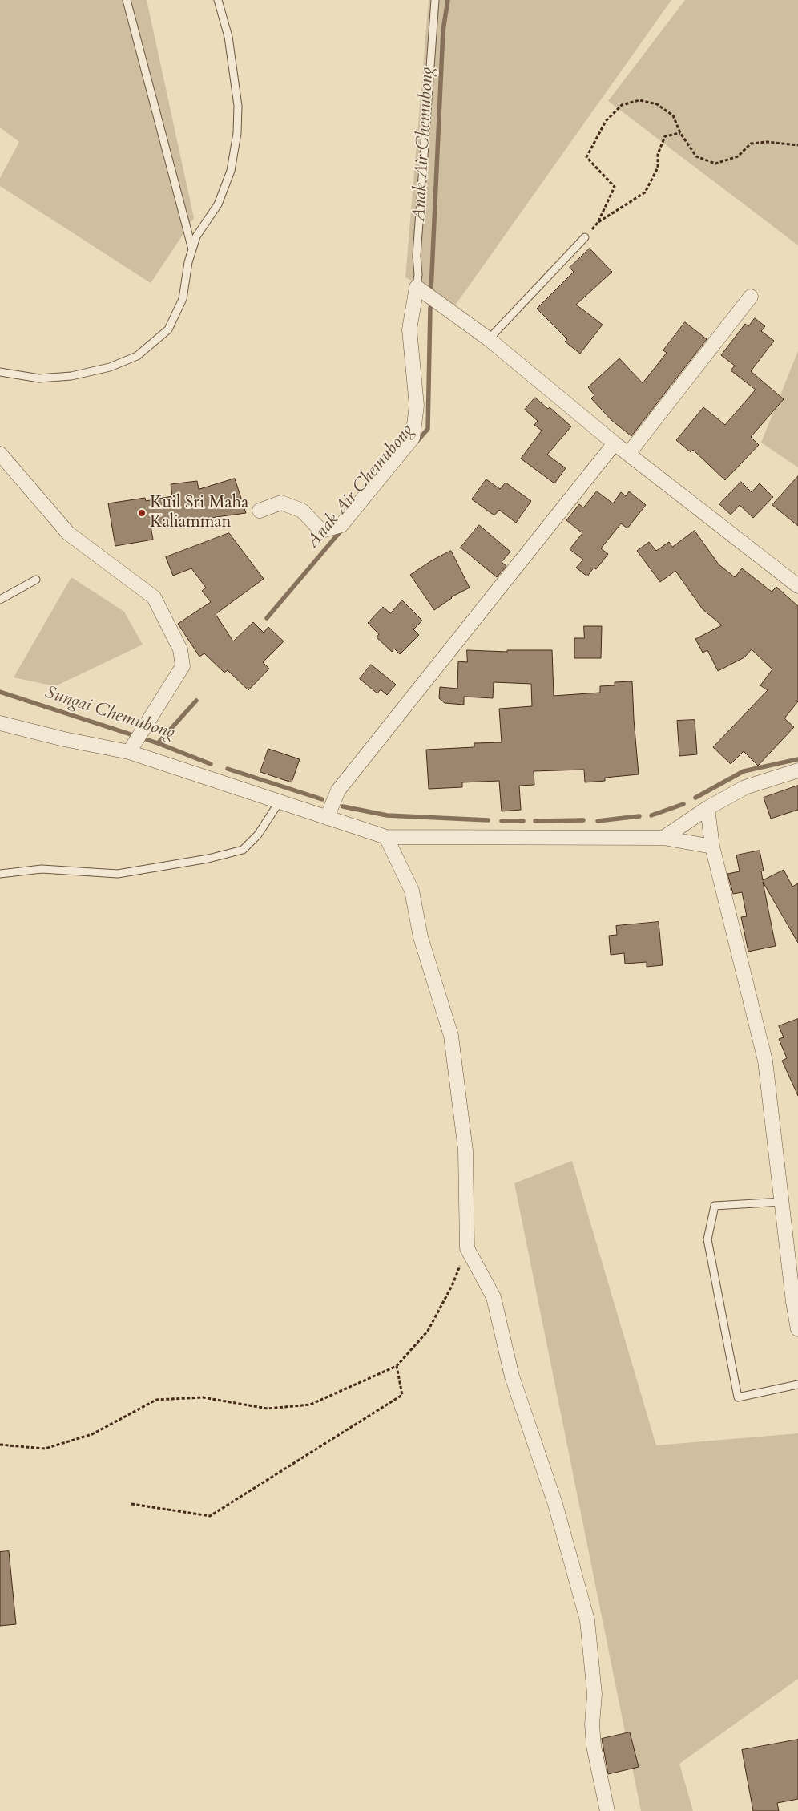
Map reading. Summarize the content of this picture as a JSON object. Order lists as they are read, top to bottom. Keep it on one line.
{"water":["Anak Air Chemubong","Sungai Chemubong"],"places":["Kuil Sri Maha Kaliamman"]}
